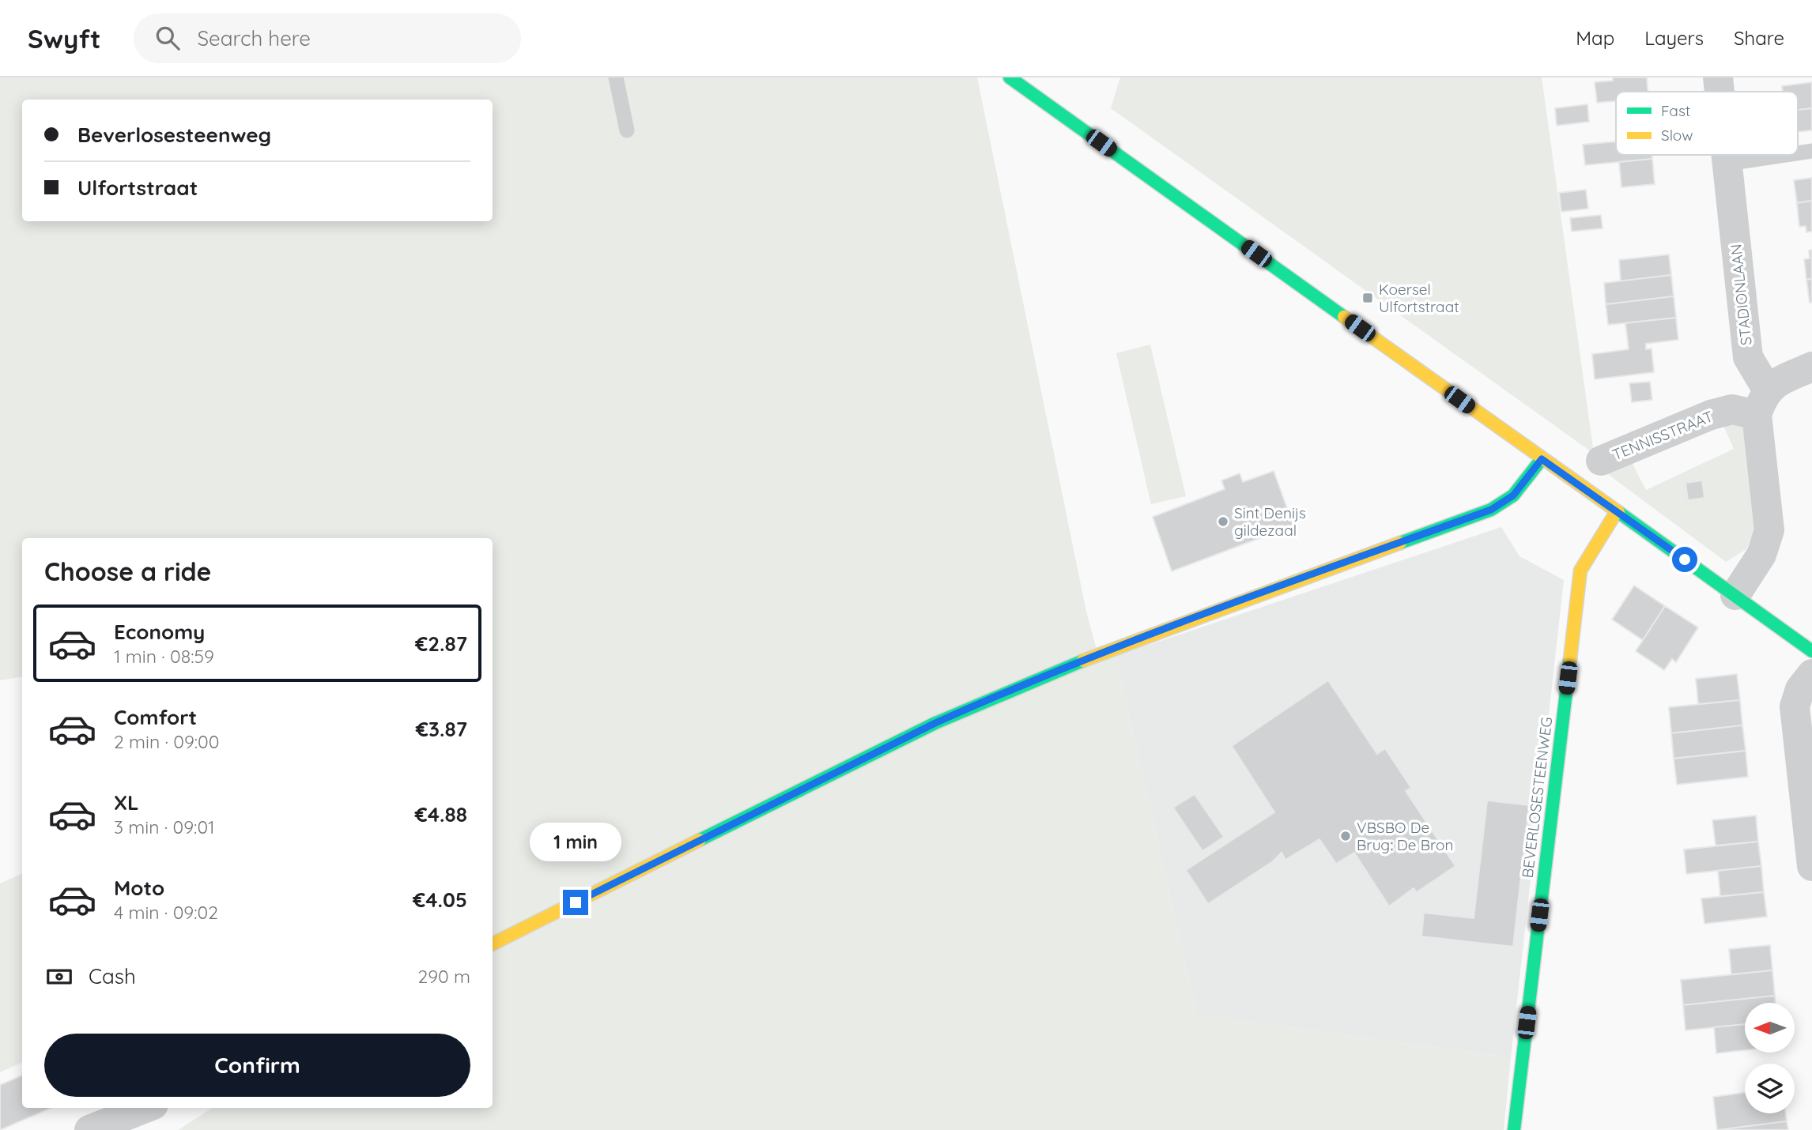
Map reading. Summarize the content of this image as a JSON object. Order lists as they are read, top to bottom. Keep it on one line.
{"streets":{"street":["STADIONLAAN","TENNISSTRAAT","BEVERLOSESTEENWEG"]},"crossings":[["STADIONLAAN","TENNISSTRAAT"]],"places":{"transit":["Koersel Ulfortstraat"],"other":["Sint Denijs gildezaal","VBSBO De Brug: De Bron"]},"legend":["Fast","Slow"],"north":"left","page":{"header":"Swyft","search":"Search here","nav":["Map","Layers","Share"],"banner":["Beverlosesteenweg","Ulfortstraat"],"heading":"Choose a ride","list":[{"name":"Economy","note":"1 min · 08:59","value":"€2.87"},{"name":"Comfort","note":"2 min · 09:00","value":"€3.87"},{"name":"XL","note":"3 min · 09:01","value":"€4.88"},{"name":"Moto","note":"4 min · 09:02","value":"€4.05"}],"bubble":"1 min","pay":["Cash","290 m"],"buttons":"Confirm"}}
